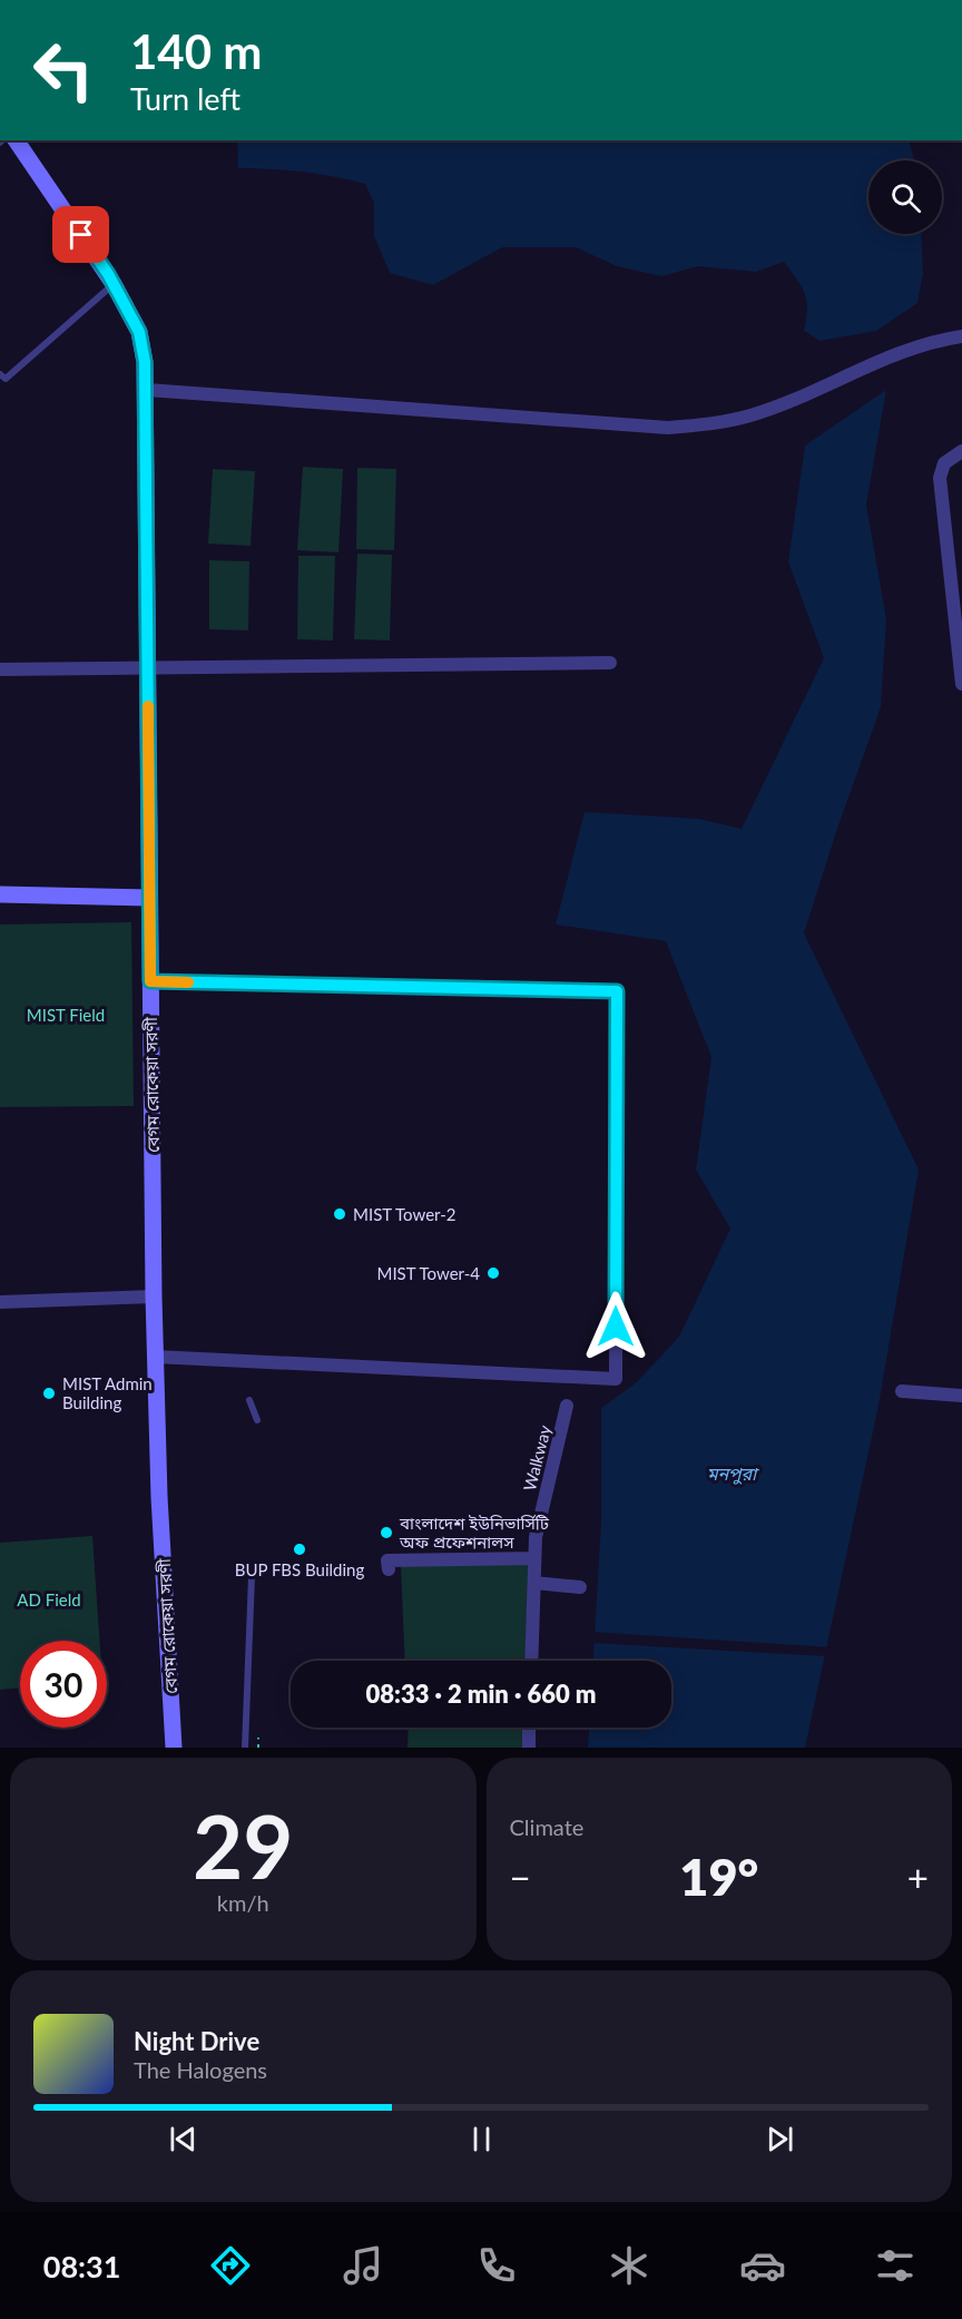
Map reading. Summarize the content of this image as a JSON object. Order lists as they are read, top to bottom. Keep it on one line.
{"streets":{"street":["বেগম রোকেয়া সরণী","Walkway"]},"water":["মনপুরা"],"parks":["MIST Field","AD Field"],"places":["MIST Tower-2","MIST Tower-4","MIST Admin Building","বাংলাদেশ ইউনিভার্সিটি অফ প্রফেশনালস","BUP FBS Building"],"page":{"turn":["140 m","Turn left"],"limit":"30","trip":"08:33 · 2 min · 660 m","tile":[["29","km/h"],"Climate"],"heat":["−","19°","+"],"song":["Night Drive","The Halogens"],"tabs":"08:31"}}
